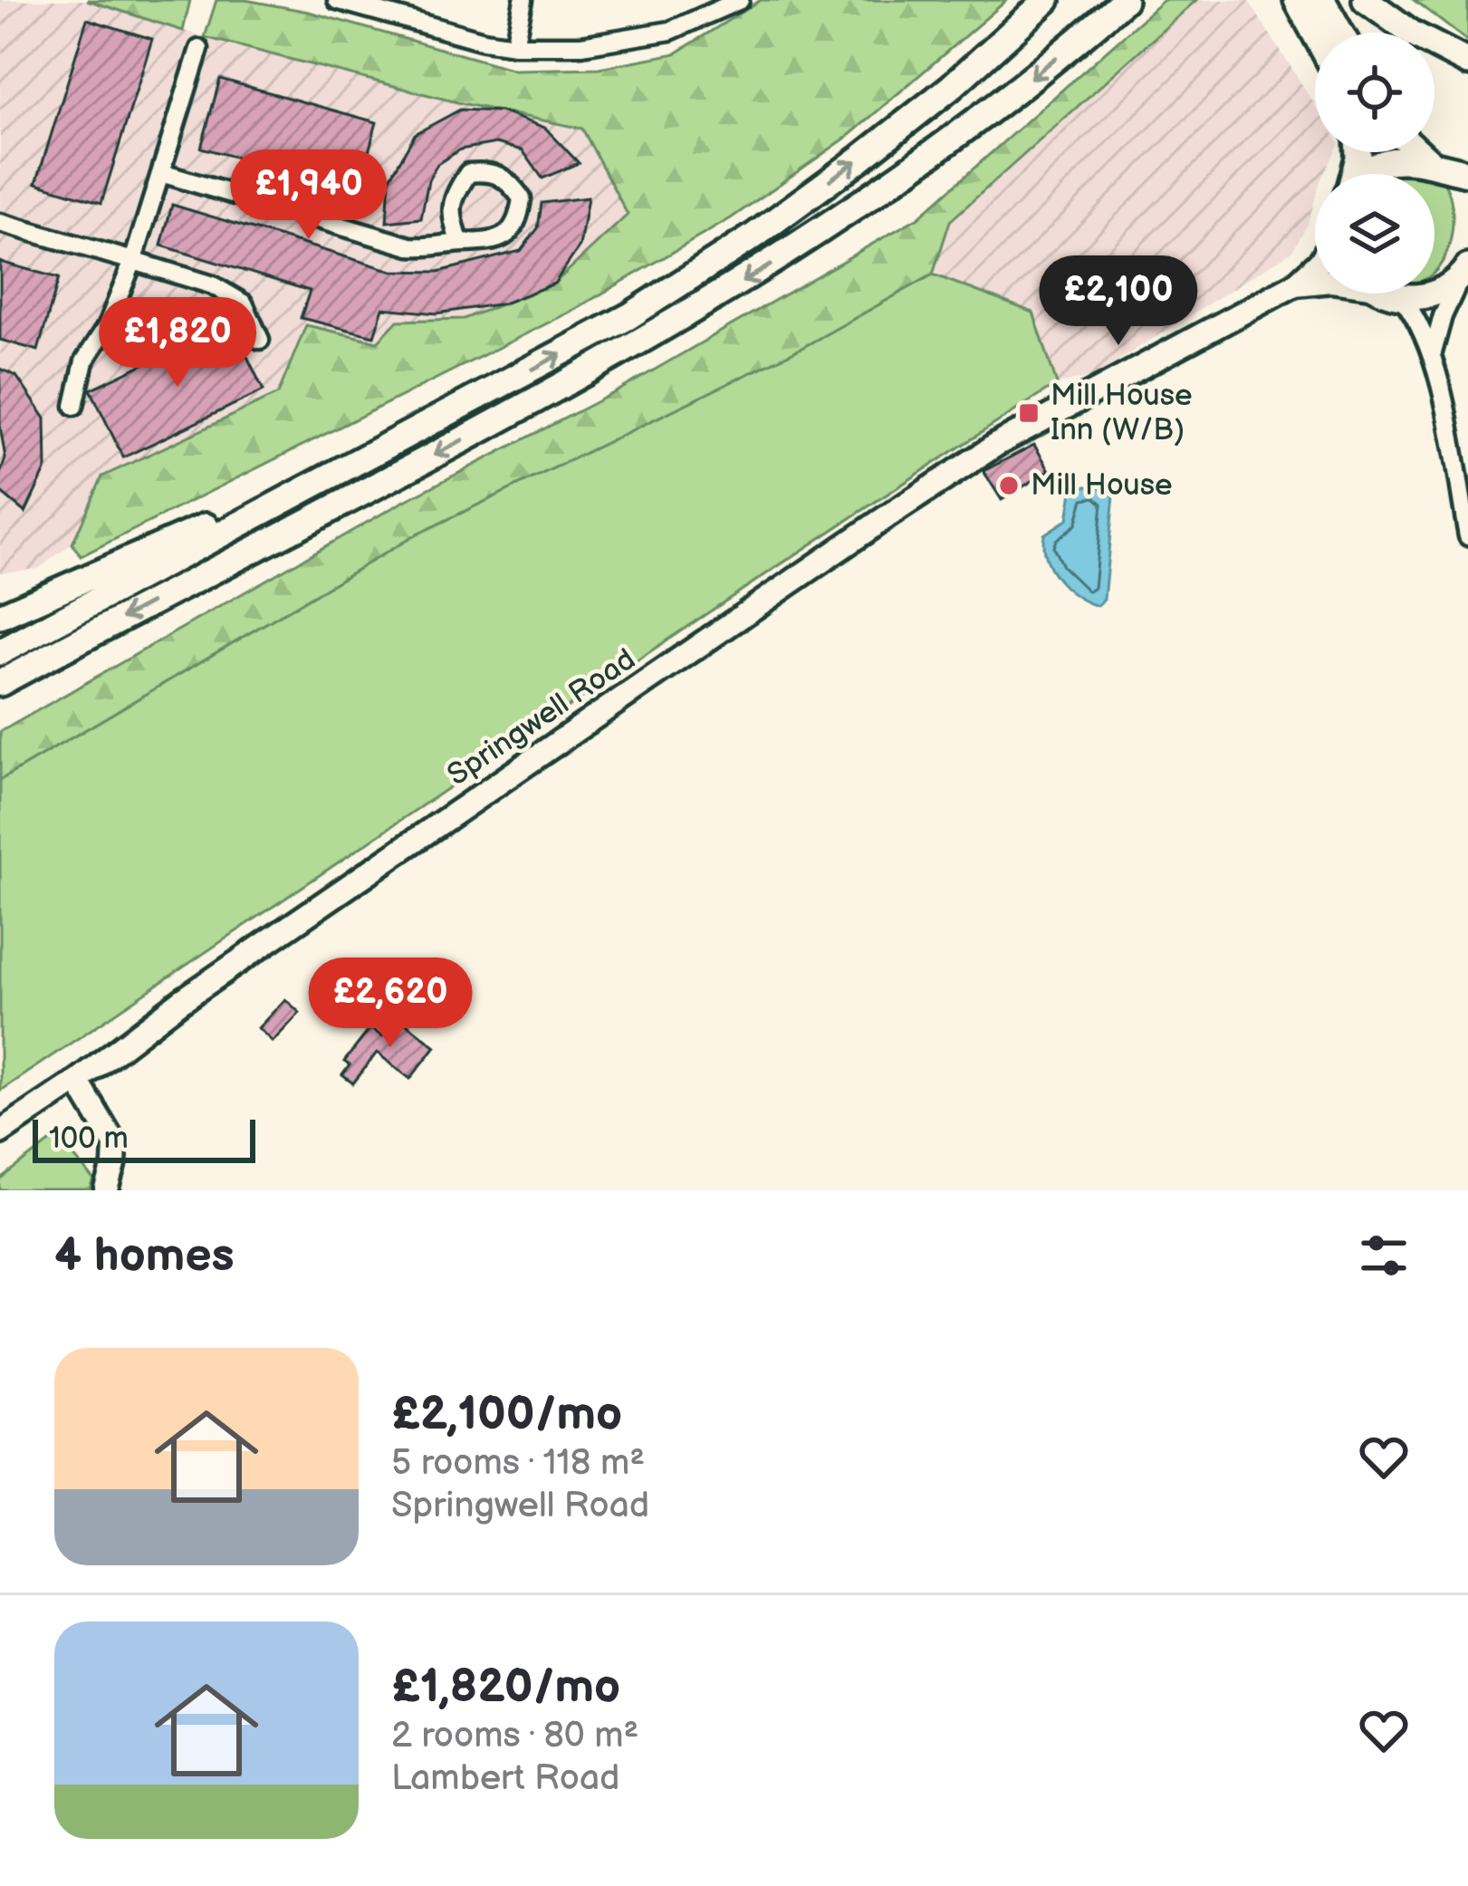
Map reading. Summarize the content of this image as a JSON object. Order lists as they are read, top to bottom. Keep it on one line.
{"streets":{"main road":["Springwell Road"]},"places":{"transit":["Mill House Inn (W/B)"],"other":["Mill House"]},"scale_bar":"100 m","page":{"price":["£1,940","£2,100","£1,820","£2,620"],"scale":"100 m","heading":"4 homes","list":[{"name":"£2,100/mo","note":"5 rooms · 118 m² · Springwell Road"},{"name":"£1,820/mo","note":"2 rooms · 80 m² · Lambert Road"}]}}
